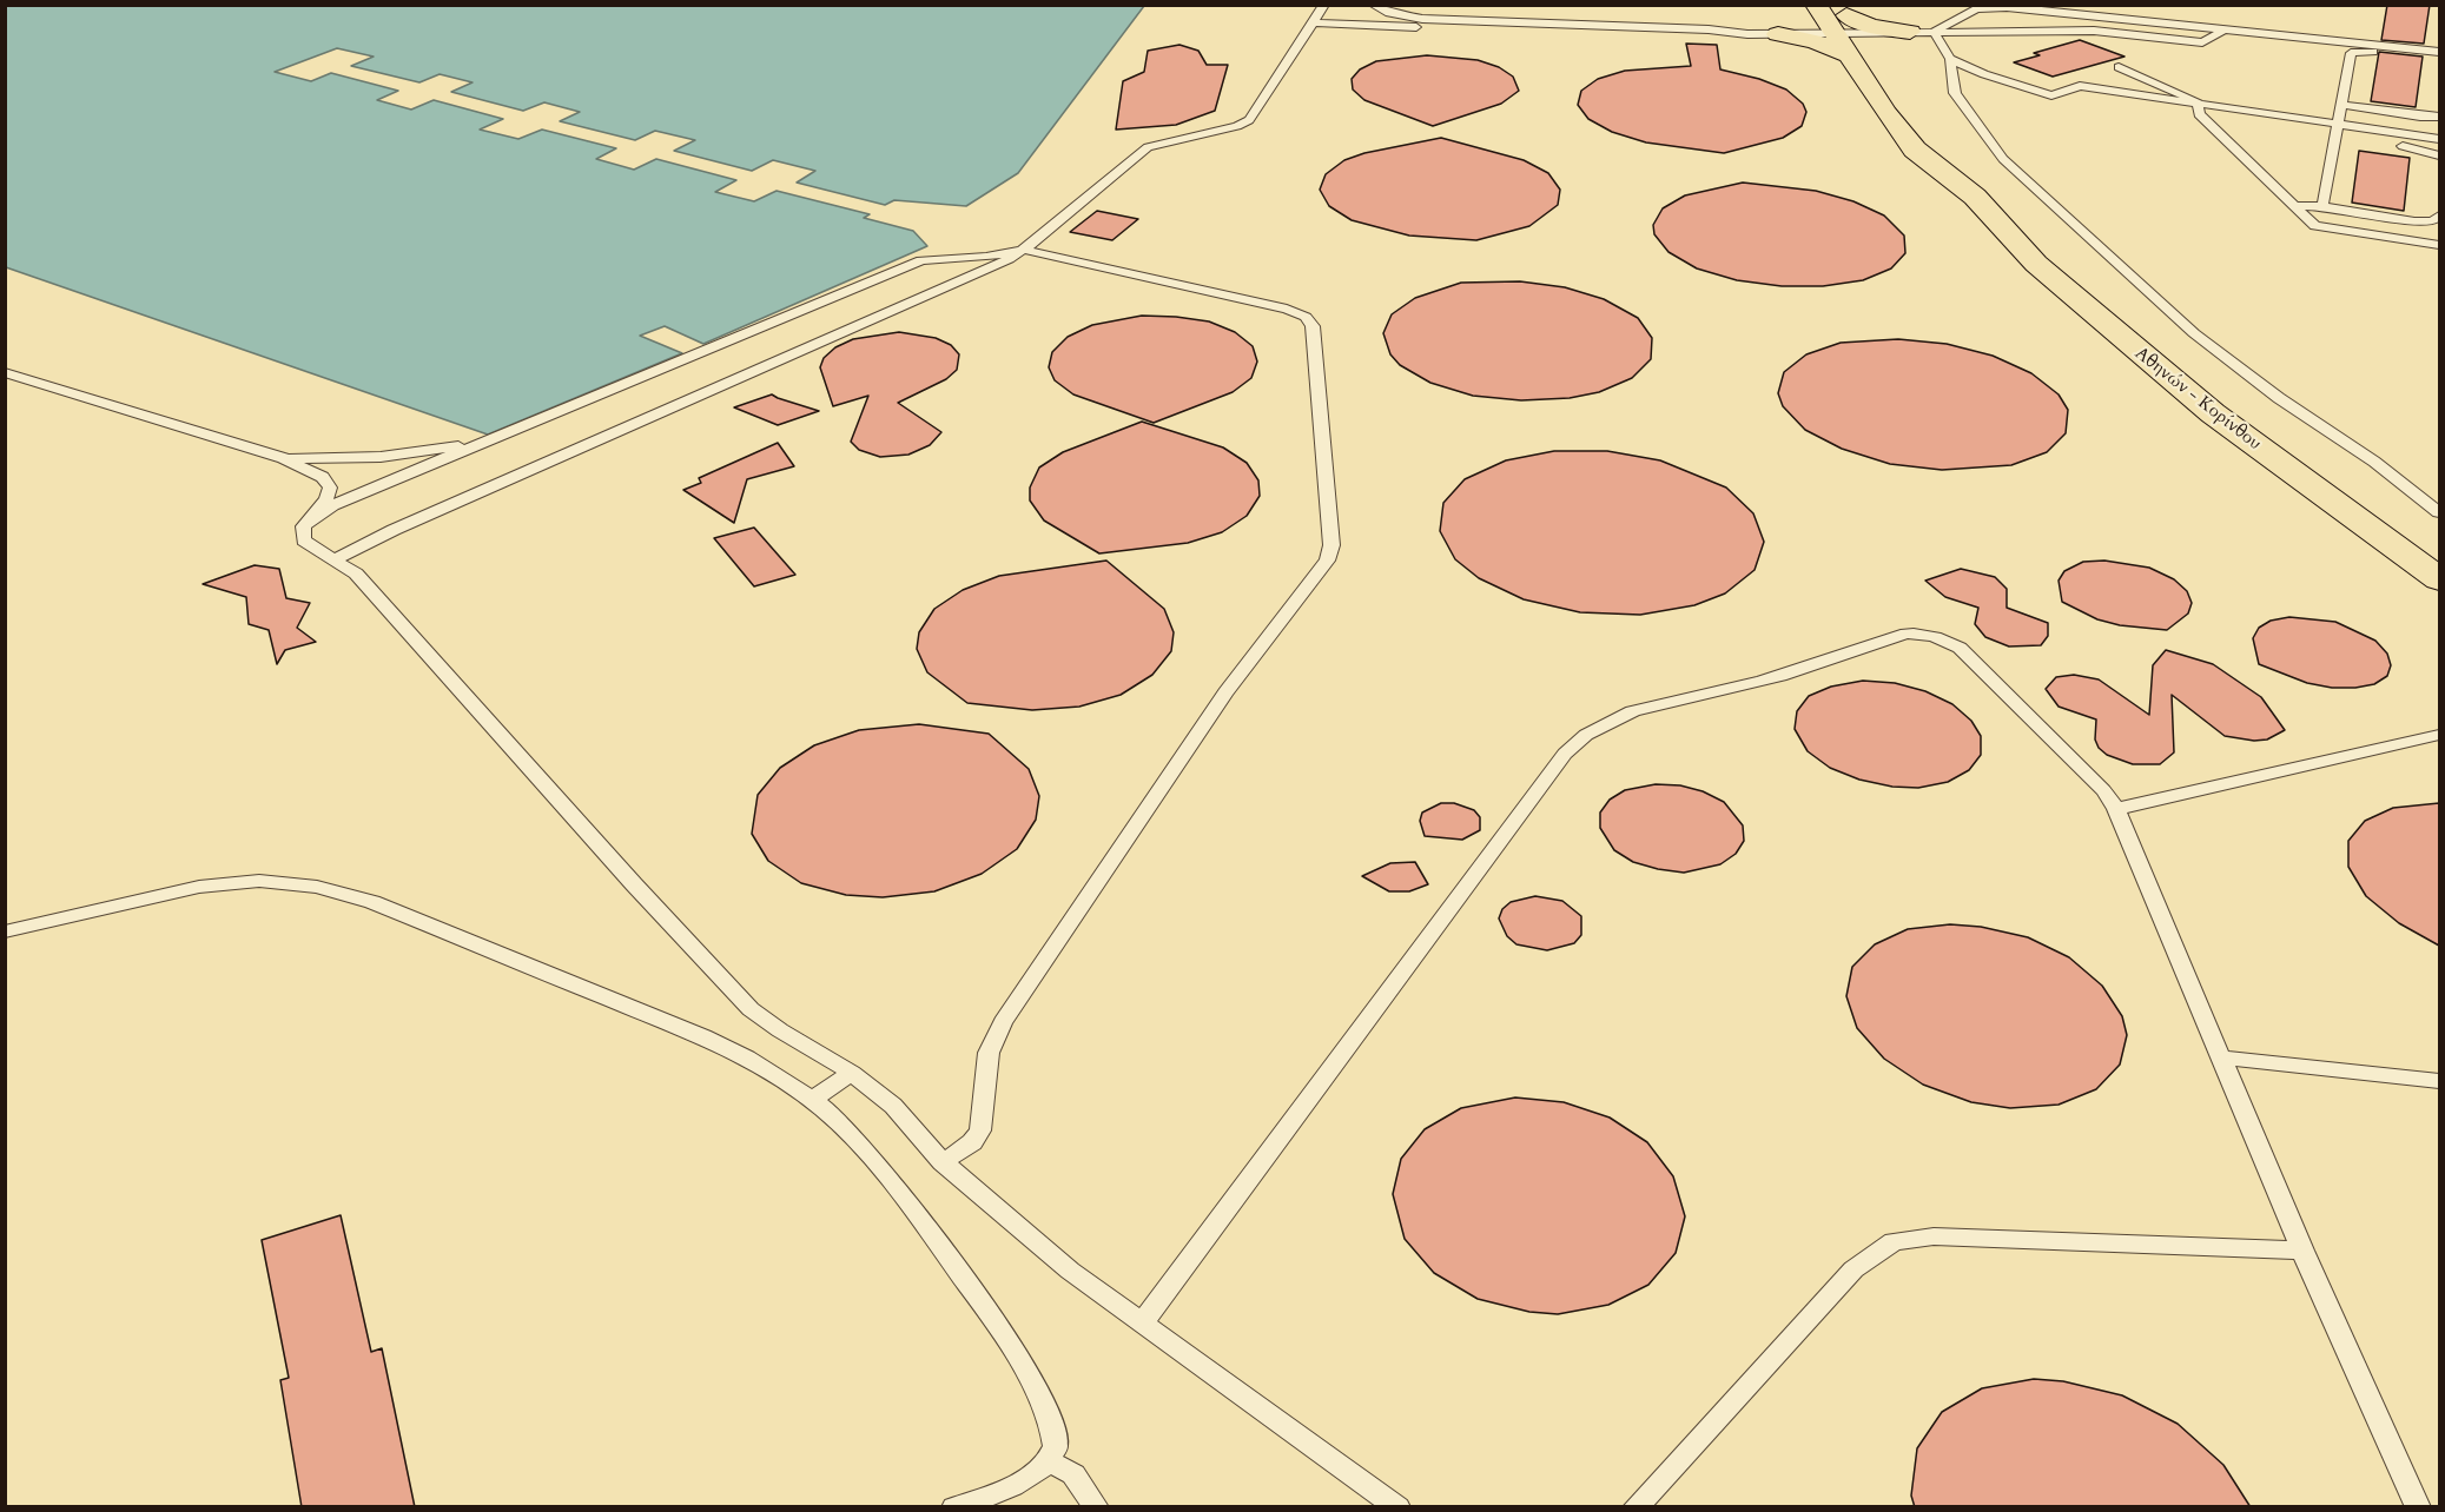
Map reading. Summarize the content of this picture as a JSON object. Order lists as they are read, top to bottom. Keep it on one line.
{"streets":{"main road":["Αθηνών - Κορίνθου"]}}
